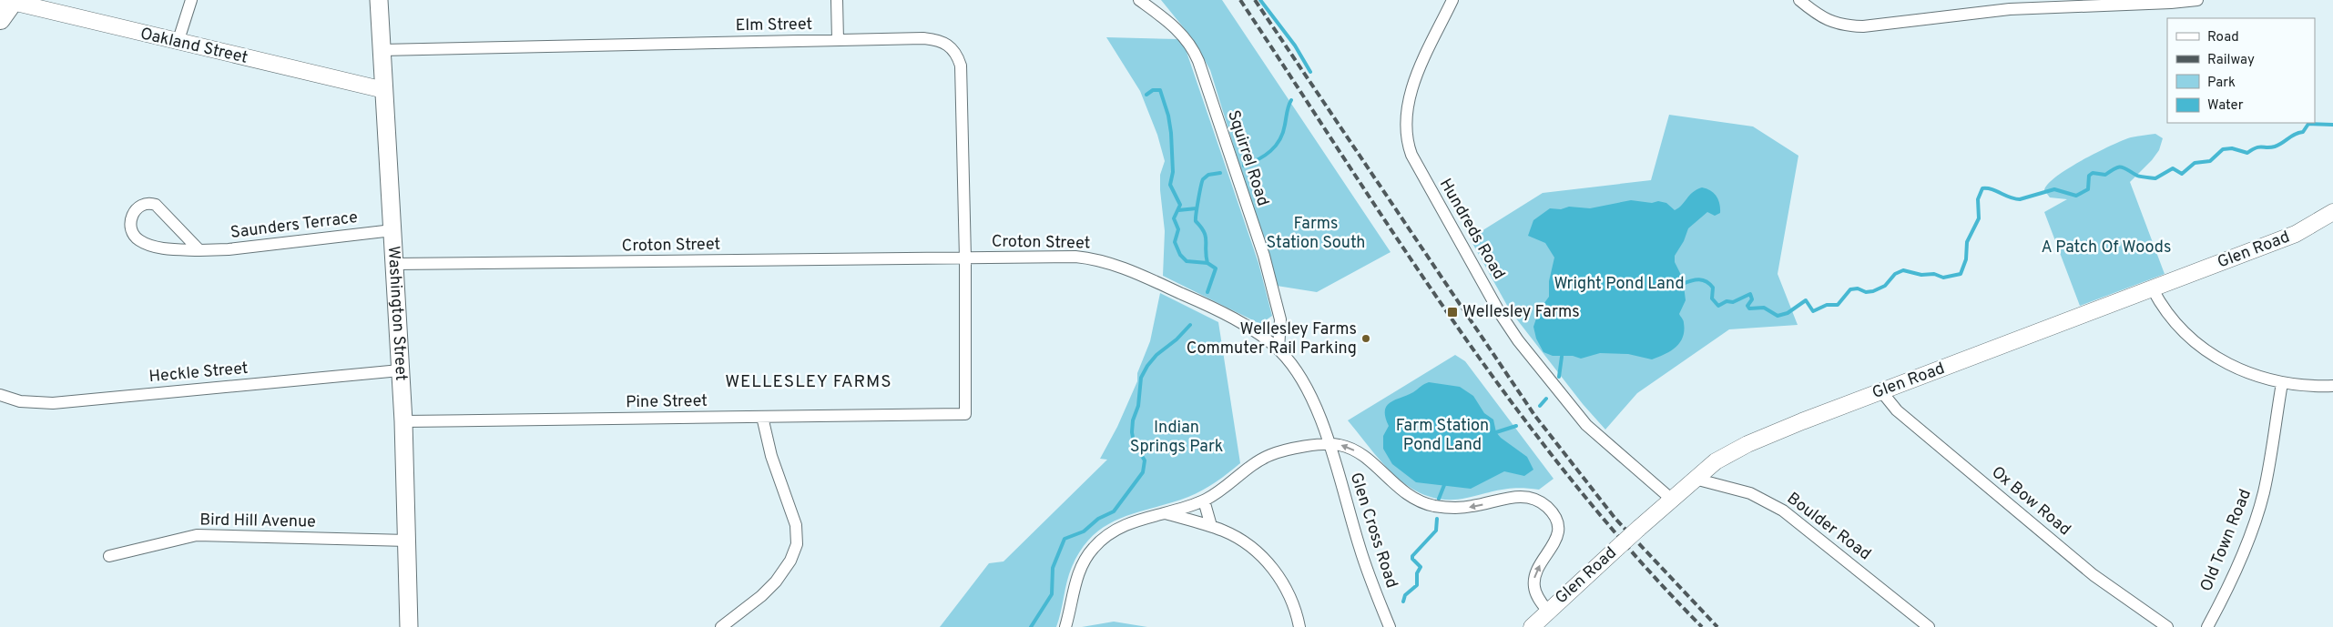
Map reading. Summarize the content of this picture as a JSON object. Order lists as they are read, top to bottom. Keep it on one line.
{"streets":{"main road":["Washington Street"],"street":["Elm Street","Oakland Street","Squirrel Road","Saunders Terrace","Hundreds Road","Croton Street","Glen Road","Heckle Street","Pine Street","Ox Bow Road","Bird Hill Avenue","Boulder Road","Glen Cross Road","Old Town Road"]},"crossings":[["Elm Street","Croton Street"],["Elm Street","Washington Street"],["Elm Street","Pine Street"],["Oakland Street","Washington Street"],["Squirrel Road","Croton Street"],["Saunders Terrace","Washington Street"],["Hundreds Road","Glen Road"],["Croton Street","Washington Street"],["Croton Street","Pine Street"],["Croton Street","Glen Cross Road"],["Glen Road","Ox Bow Road"],["Glen Road","Boulder Road"],["Washington Street","Heckle Street"],["Washington Street","Pine Street"],["Washington Street","Bird Hill Avenue"]],"districts":["WELLESLEY FARMS"],"parks":["Farms Station South","A Patch Of Woods","Wright Pond Land","Farm Station Pond Land","Indian Springs Park"],"places":{"transit":["Wellesley Farms"],"other":["Wellesley Farms Commuter Rail Parking"]},"legend":["Road","Railway","Park","Water"]}
